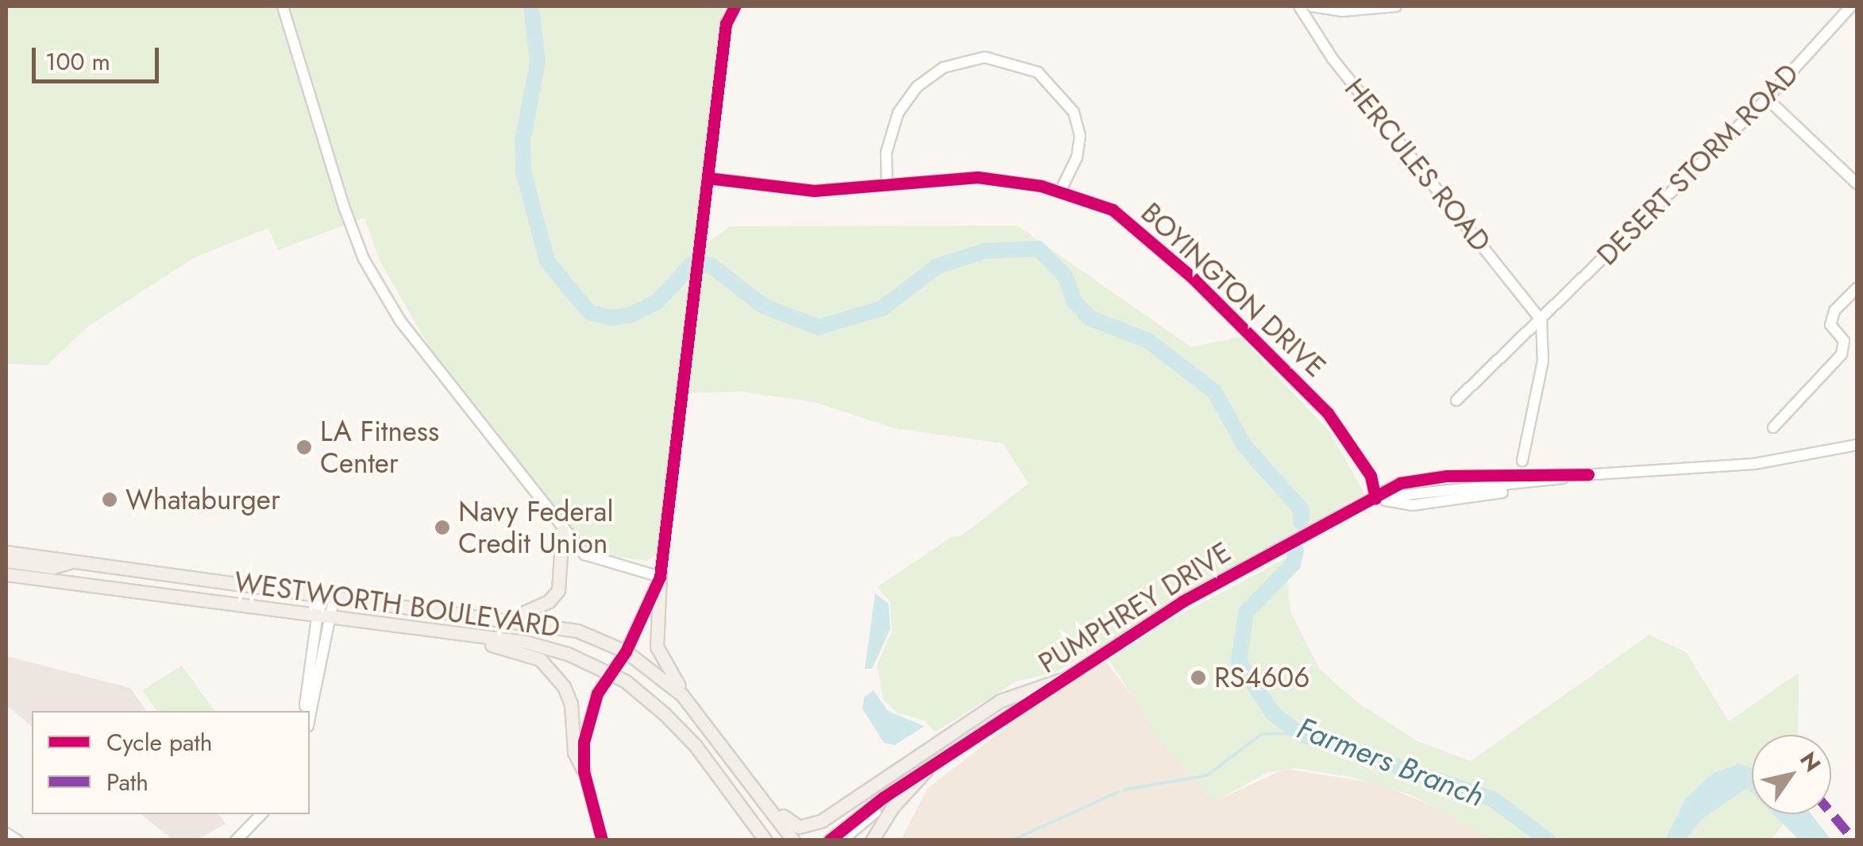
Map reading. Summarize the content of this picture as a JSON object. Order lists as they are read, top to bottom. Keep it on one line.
{"streets":{"main road":["WESTWORTH BOULEVARD"],"street":["DESERT STORM ROAD","HERCULES ROAD","BOYINGTON DRIVE","PUMPHREY DRIVE"]},"crossings":[["DESERT STORM ROAD","HERCULES ROAD"],["BOYINGTON DRIVE","PUMPHREY DRIVE"]],"water":["Farmers Branch"],"places":["LA Fitness Center","Whataburger","Navy Federal Credit Union","RS4606"],"legend":["Cycle path","Path"],"scale_bar":"100 m","north":"top right"}
